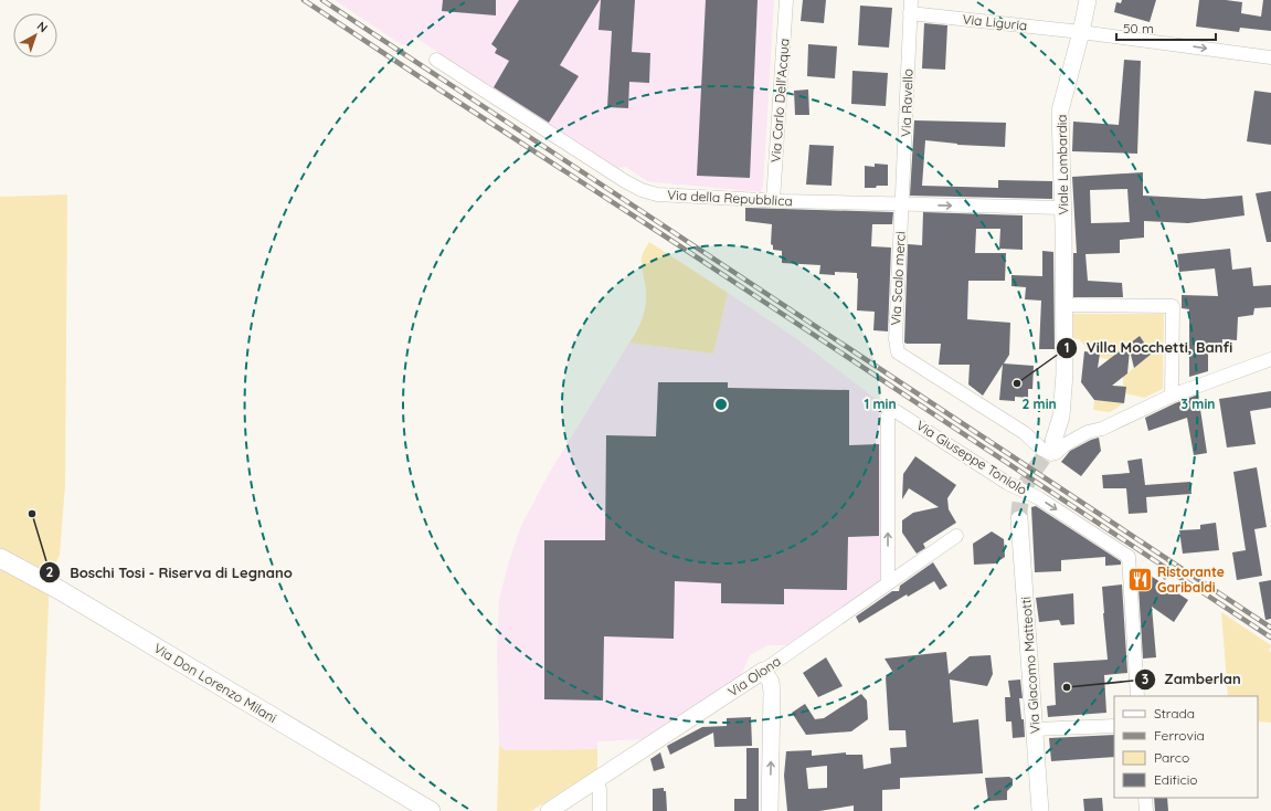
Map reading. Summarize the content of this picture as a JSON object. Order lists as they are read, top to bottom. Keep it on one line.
{"streets":{"main road":["Via Don Lorenzo Milani"],"street":["Via Liguria","Via Carlo Dell'Acqua","Via Ravello","Viale Lombardia","Via della Repubblica","Via Scalo merci","Via Giuseppe Toniolo","Via Giacomo Matteotti","Via Olona"]},"crossings":[["Via Liguria","Via Ravello"],["Via Liguria","Viale Lombardia"],["Via Carlo Dell'Acqua","Via della Repubblica"],["Via Ravello","Via della Repubblica"],["Via Ravello","Via Scalo merci"],["Viale Lombardia","Via della Repubblica"],["Via della Repubblica","Via Scalo merci"],["Via Giuseppe Toniolo","Via Olona"]],"one_way":["Via Liguria"],"places":{"other":["Villa Mocchetti, Banfi","Boschi Tosi - Riserva di Legnano","Zamberlan"],"restaurant":["Ristorante Garibaldi"]},"legend":["Strada","Ferrovia","Parco","Edificio"],"scale_bar":"50 m","north":"top right","rings":["1 min","2 min","3 min"]}
